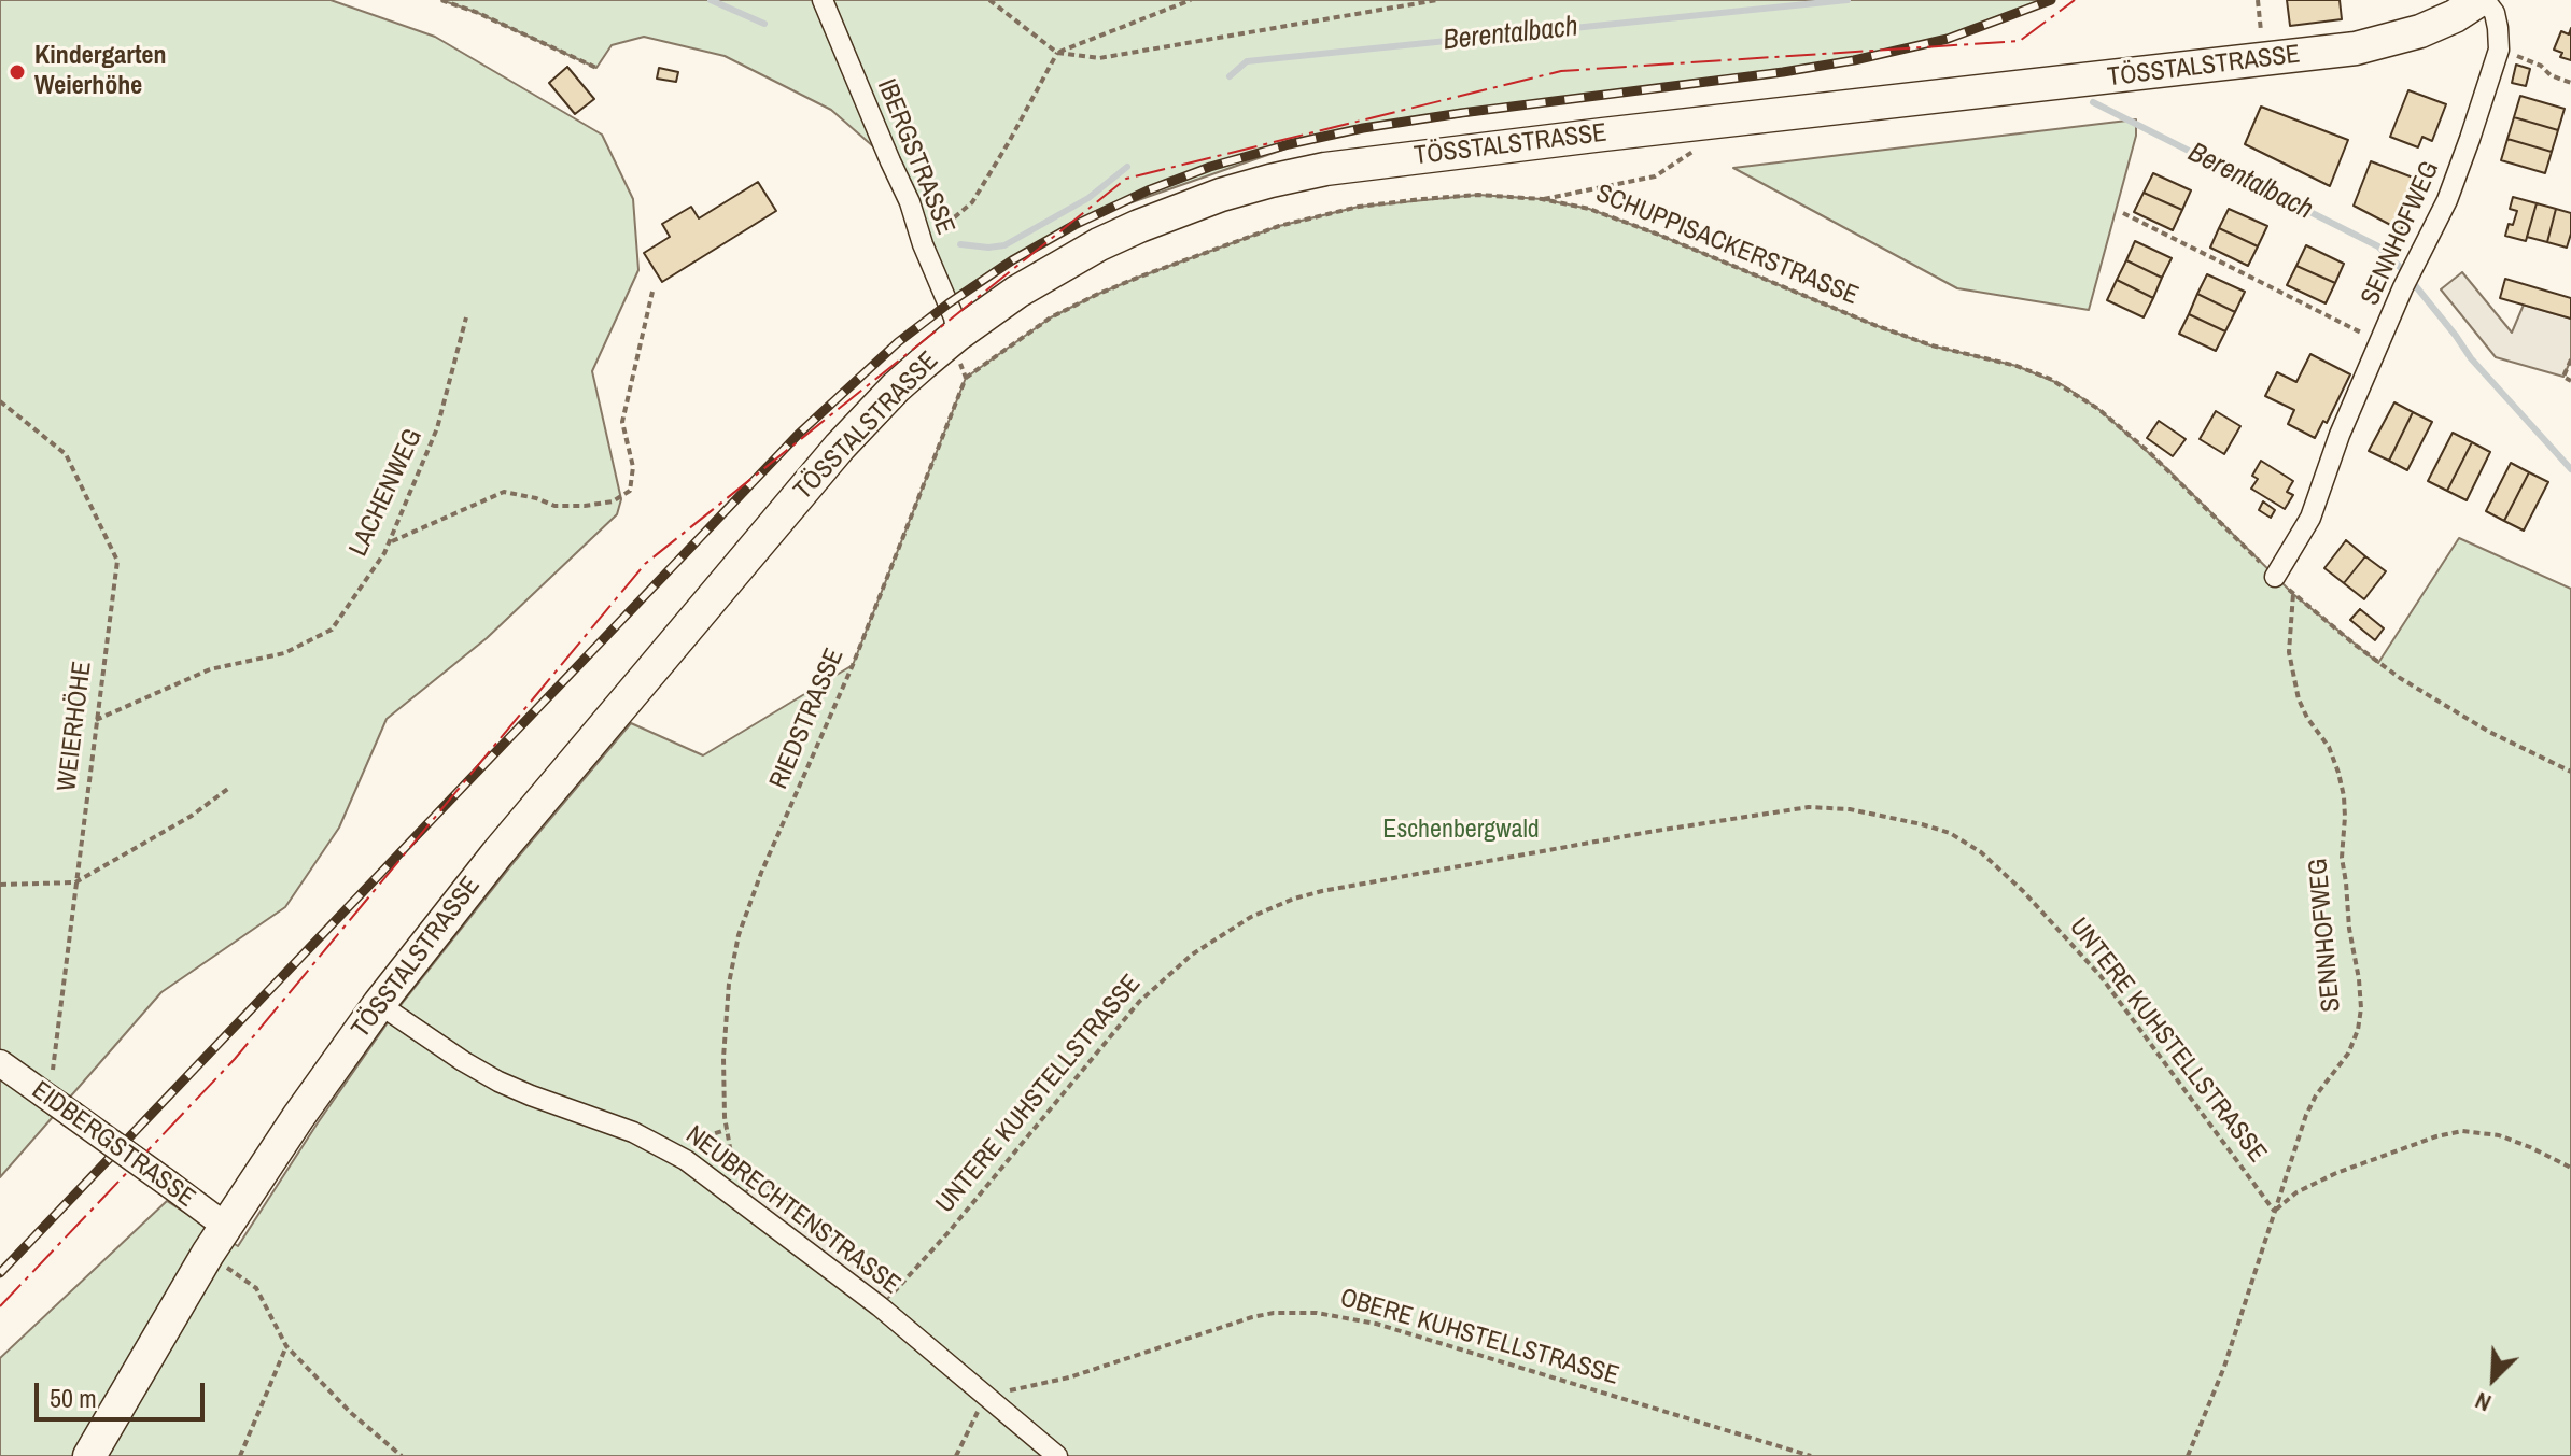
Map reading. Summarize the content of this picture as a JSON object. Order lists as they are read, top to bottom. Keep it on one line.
{"streets":{"main road":["TÖSSTALSTRASSE"],"street":["IBERGSTRASSE","SENNHOFWEG","EIDBERGSTRASSE","NEUBRECHTENSTRASSE"],"path":["SCHUPPISACKERSTRASSE","LACHENWEG","RIEDSTRASSE","WEIERHÖHE","UNTERE KUHSTELLSTRASSE","OBERE KUHSTELLSTRASSE"]},"crossings":[["TÖSSTALSTRASSE","IBERGSTRASSE"],["TÖSSTALSTRASSE","SENNHOFWEG"],["TÖSSTALSTRASSE","EIDBERGSTRASSE"],["TÖSSTALSTRASSE","NEUBRECHTENSTRASSE"],["SENNHOFWEG","SCHUPPISACKERSTRASSE"],["SENNHOFWEG","UNTERE KUHSTELLSTRASSE"],["SCHUPPISACKERSTRASSE","RIEDSTRASSE"],["LACHENWEG","WEIERHÖHE"],["RIEDSTRASSE","NEUBRECHTENSTRASSE"],["WEIERHÖHE","EIDBERGSTRASSE"],["UNTERE KUHSTELLSTRASSE","NEUBRECHTENSTRASSE"],["NEUBRECHTENSTRASSE","OBERE KUHSTELLSTRASSE"]],"water":["Berentalbach"],"parks":["Eschenbergwald"],"places":["Kindergarten Weierhöhe"],"scale_bar":"50 m","north":"bottom left"}
